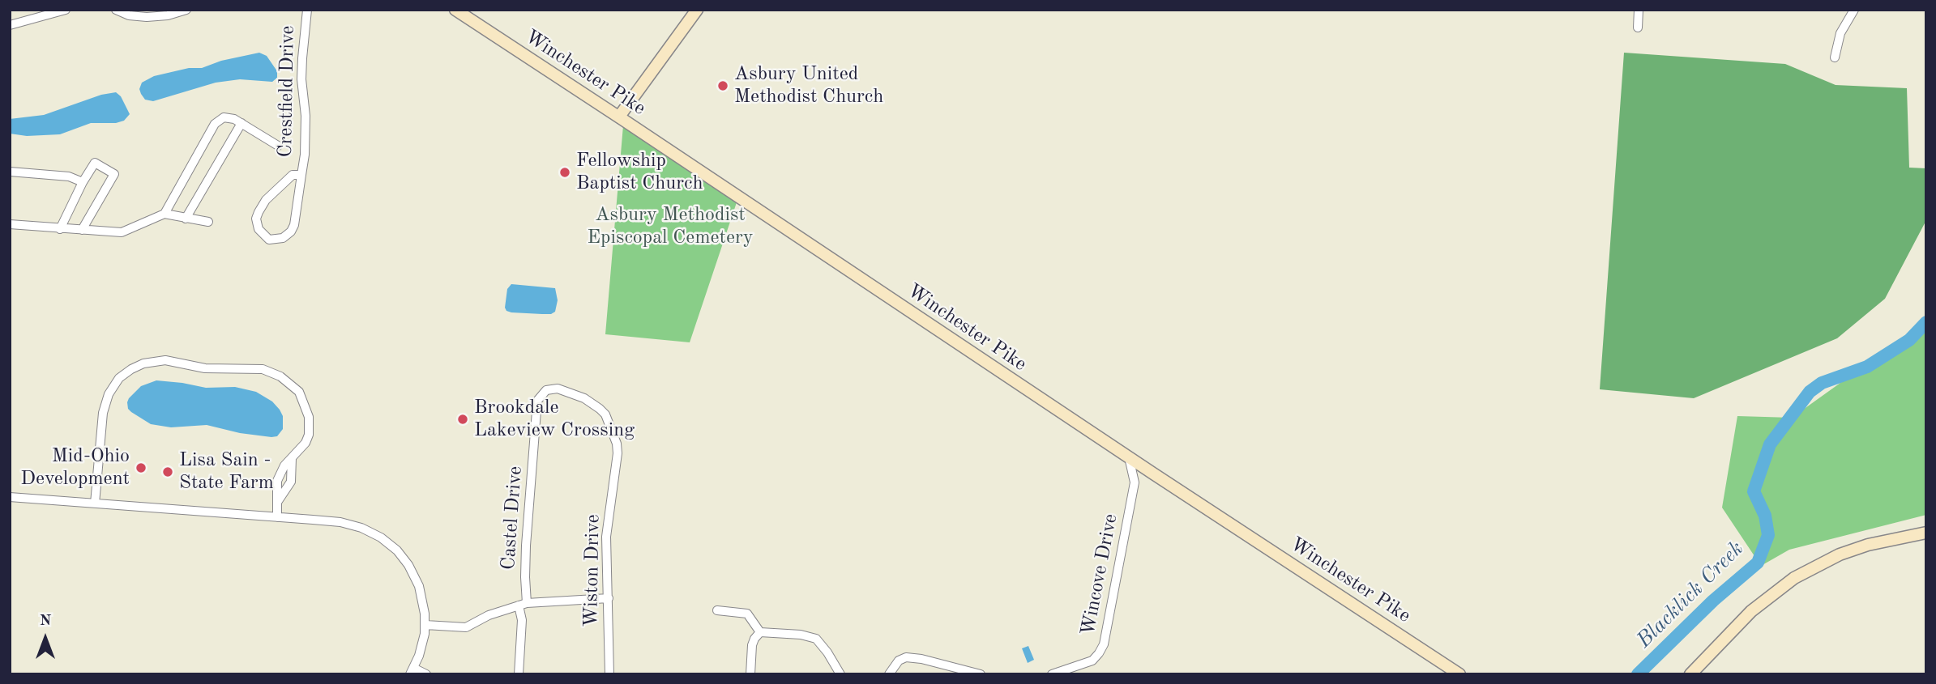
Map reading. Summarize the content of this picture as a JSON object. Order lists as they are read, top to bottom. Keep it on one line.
{"streets":{"main road":["Winchester Pike"],"street":["Crestfield Drive","Castel Drive","Wiston Drive","Wincove Drive"]},"crossings":[["Winchester Pike","Wincove Drive"],["Castel Drive","Wiston Drive"]],"water":["Blacklick Creek"],"parks":["Asbury Methodist Episcopal Cemetery"],"places":["Asbury United Methodist Church","Fellowship Baptist Church","Brookdale Lakeview Crossing","Mid-Ohio Development","Lisa Sain - State Farm"],"north":"top"}
